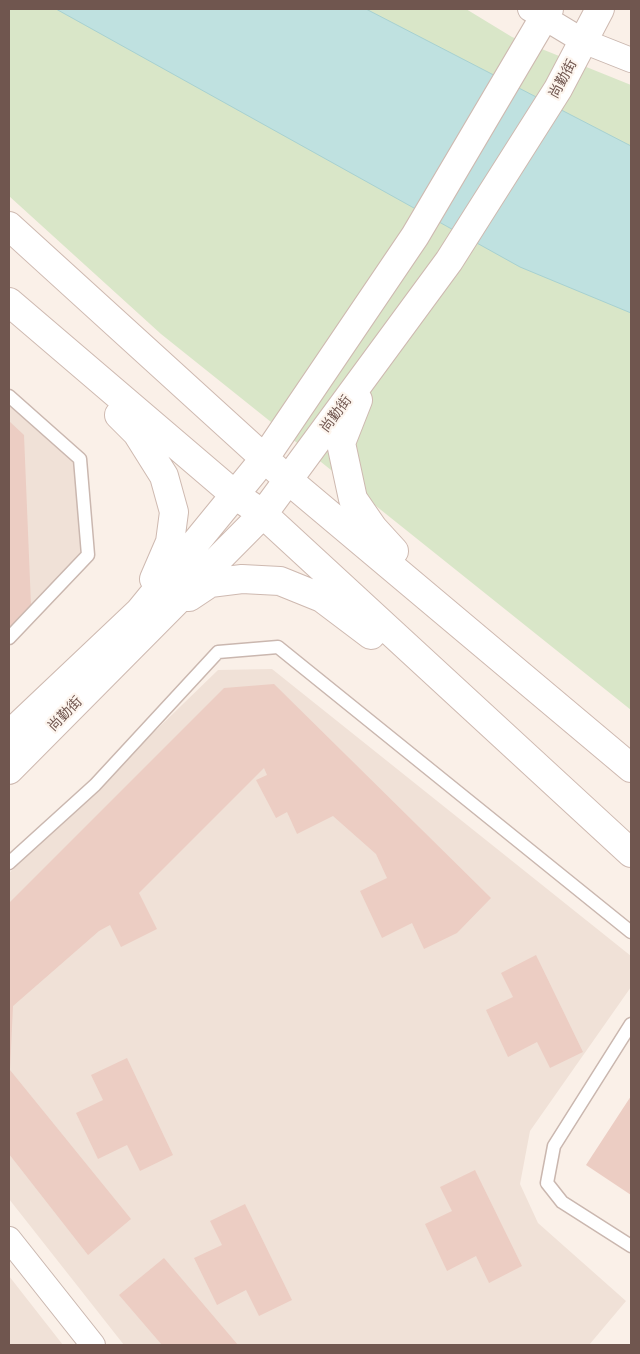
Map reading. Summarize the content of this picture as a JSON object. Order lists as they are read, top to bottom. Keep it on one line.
{"streets":{"main road":["尚勤街"]}}
